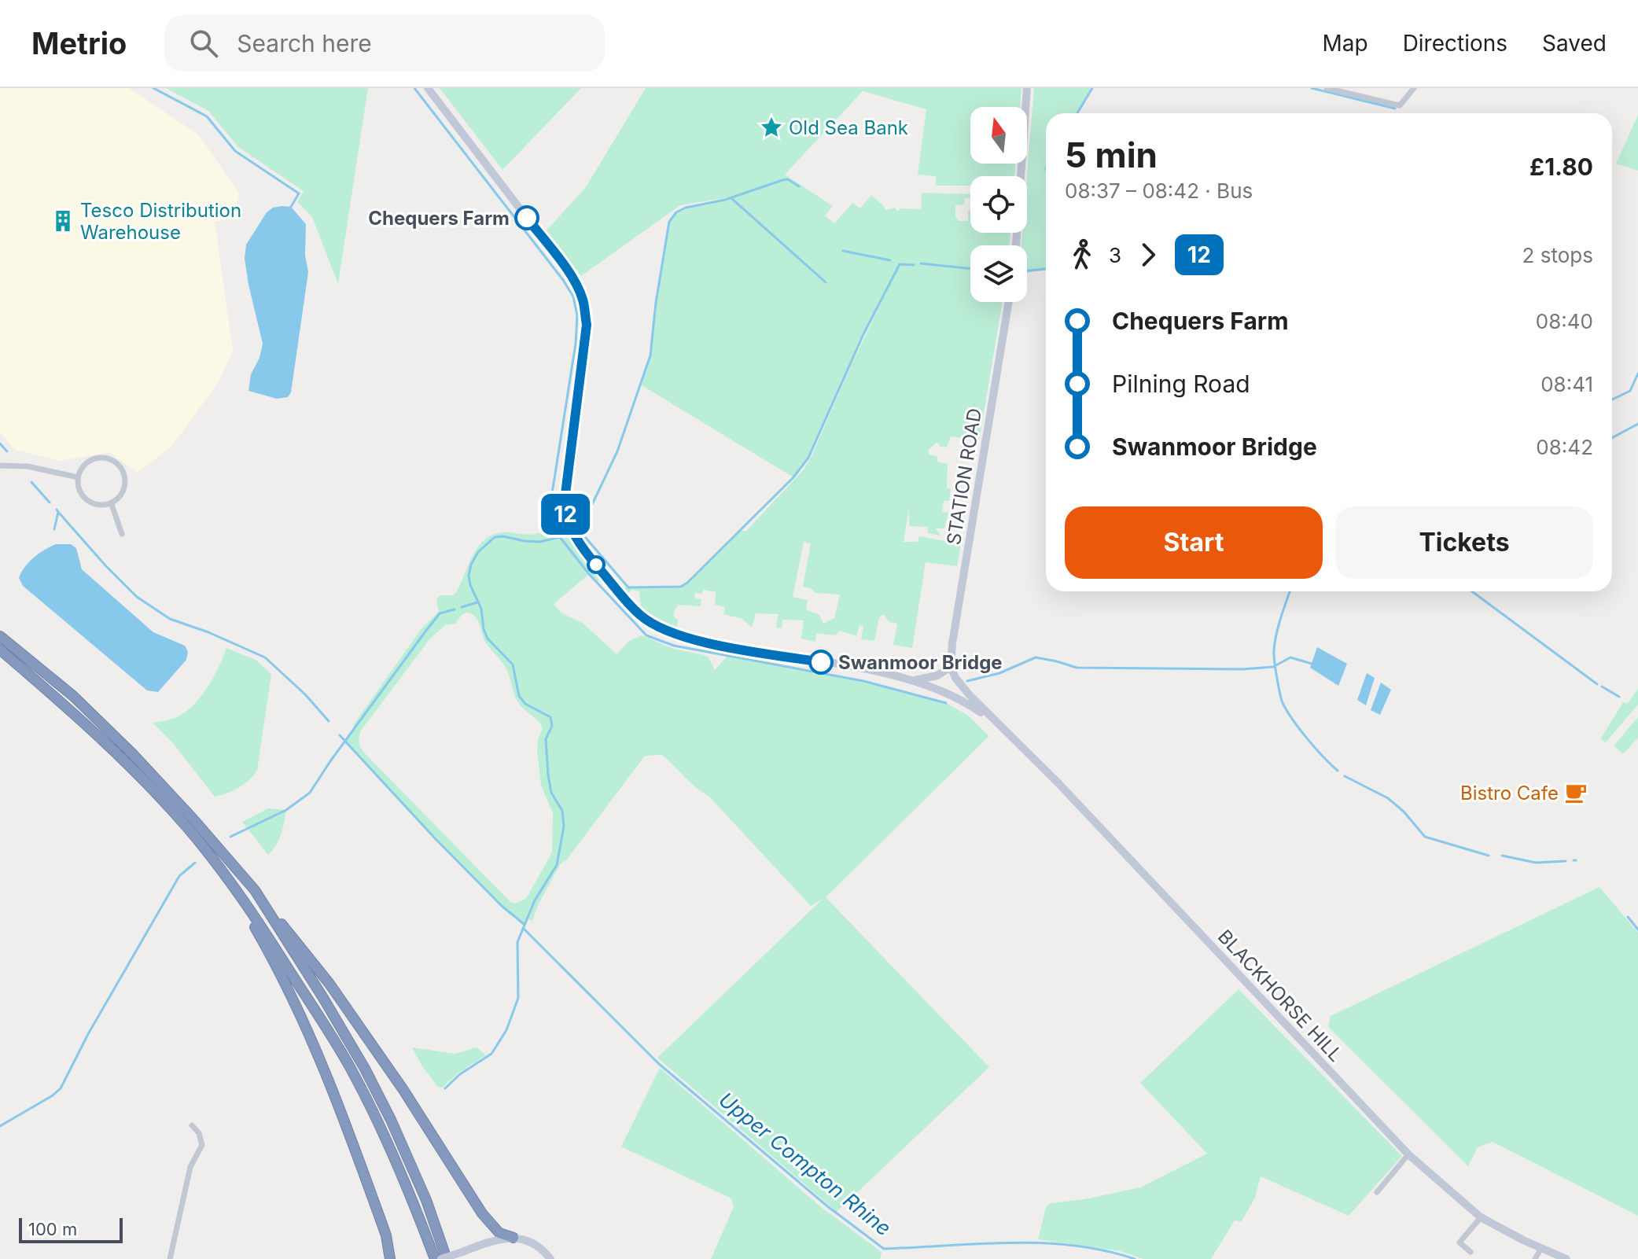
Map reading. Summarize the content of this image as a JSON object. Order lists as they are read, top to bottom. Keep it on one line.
{"streets":{"main road":["STATION ROAD","BLACKHORSE HILL"]},"water":["Upper Compton Rhine"],"places":{"place":["Old Sea Bank"],"other":["Chequers Farm","Swanmoor Bridge"],"building":["Tesco Distribution Warehouse"],"cafe":["Bistro Cafe"]},"lines":["bus line 12"],"scale_bar":"100 m","north":"top","page":{"header":"Metrio","search":"Search here","nav":["Map","Directions","Saved"],"on_map":"12","heading":["5 min","08:37 – 08:42 · Bus","£1.80"],"legs":["3","12","2 stops"],"list":[{"name":"Chequers Farm","value":"08:40"},{"name":"Pilning Road","value":"08:41"},{"name":"Swanmoor Bridge","value":"08:42"}],"buttons":["Start","Tickets"],"scale":"100 m"}}
